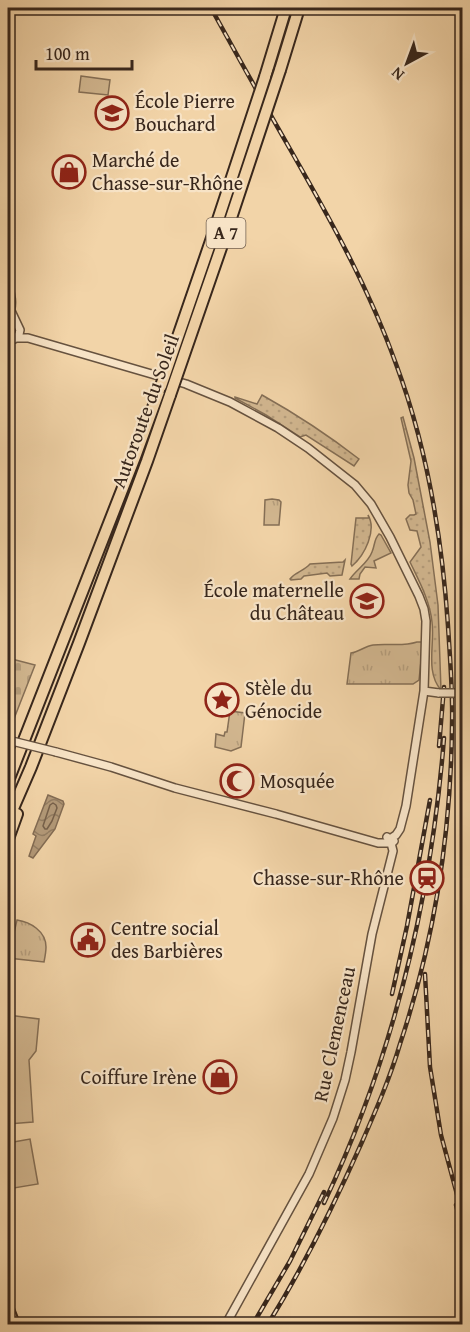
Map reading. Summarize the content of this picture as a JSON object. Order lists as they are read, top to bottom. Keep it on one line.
{"streets":{"highway":["A 7","Autoroute du Soleil"],"street":["Rue Clemenceau"]},"places":{"school or university":["École Pierre Bouchard","École maternelle du Château"],"shop":["Marché de Chasse-sur-Rhône","Coiffure Irène"],"place":["Stèle du Génocide"],"mosque":["Mosquée"],"station":["Chasse-sur-Rhône"],"public building":["Centre social des Barbières"]},"scale_bar":"100 m","north":"bottom left"}
